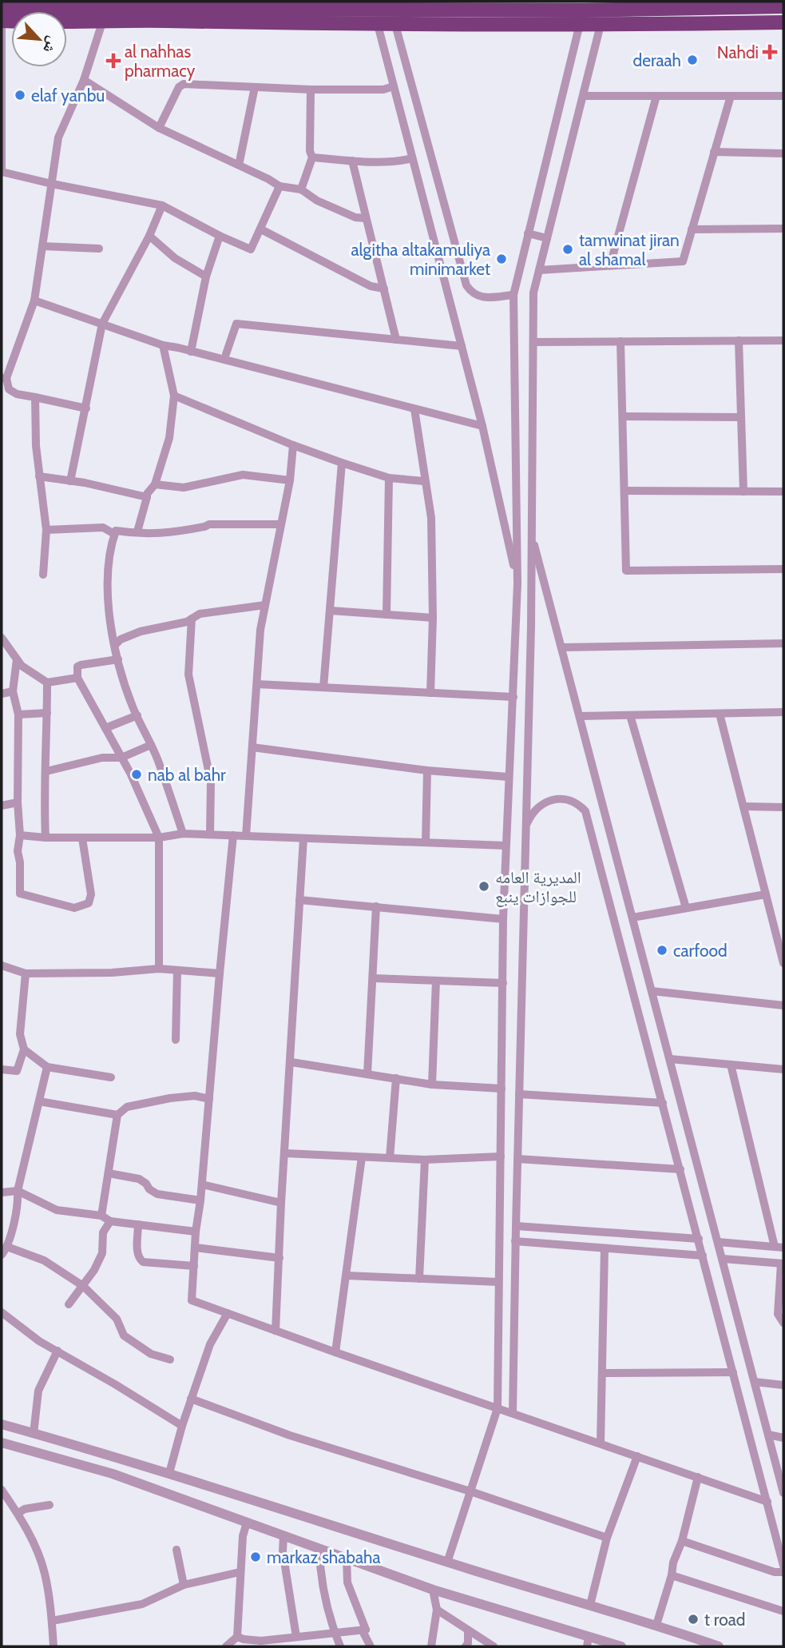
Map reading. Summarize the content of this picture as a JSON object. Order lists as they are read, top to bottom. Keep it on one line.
{"places":{"health":["Nahdi","al nahhas pharmacy"],"other":["deraah","elaf yanbu","tamwinat jiran al shamal","algitha altakamuliya minimarket","nab al bahr","المديرية العامه للجوازات ينبع","carfood","markaz shabaha","t road"]},"north":"bottom right"}
